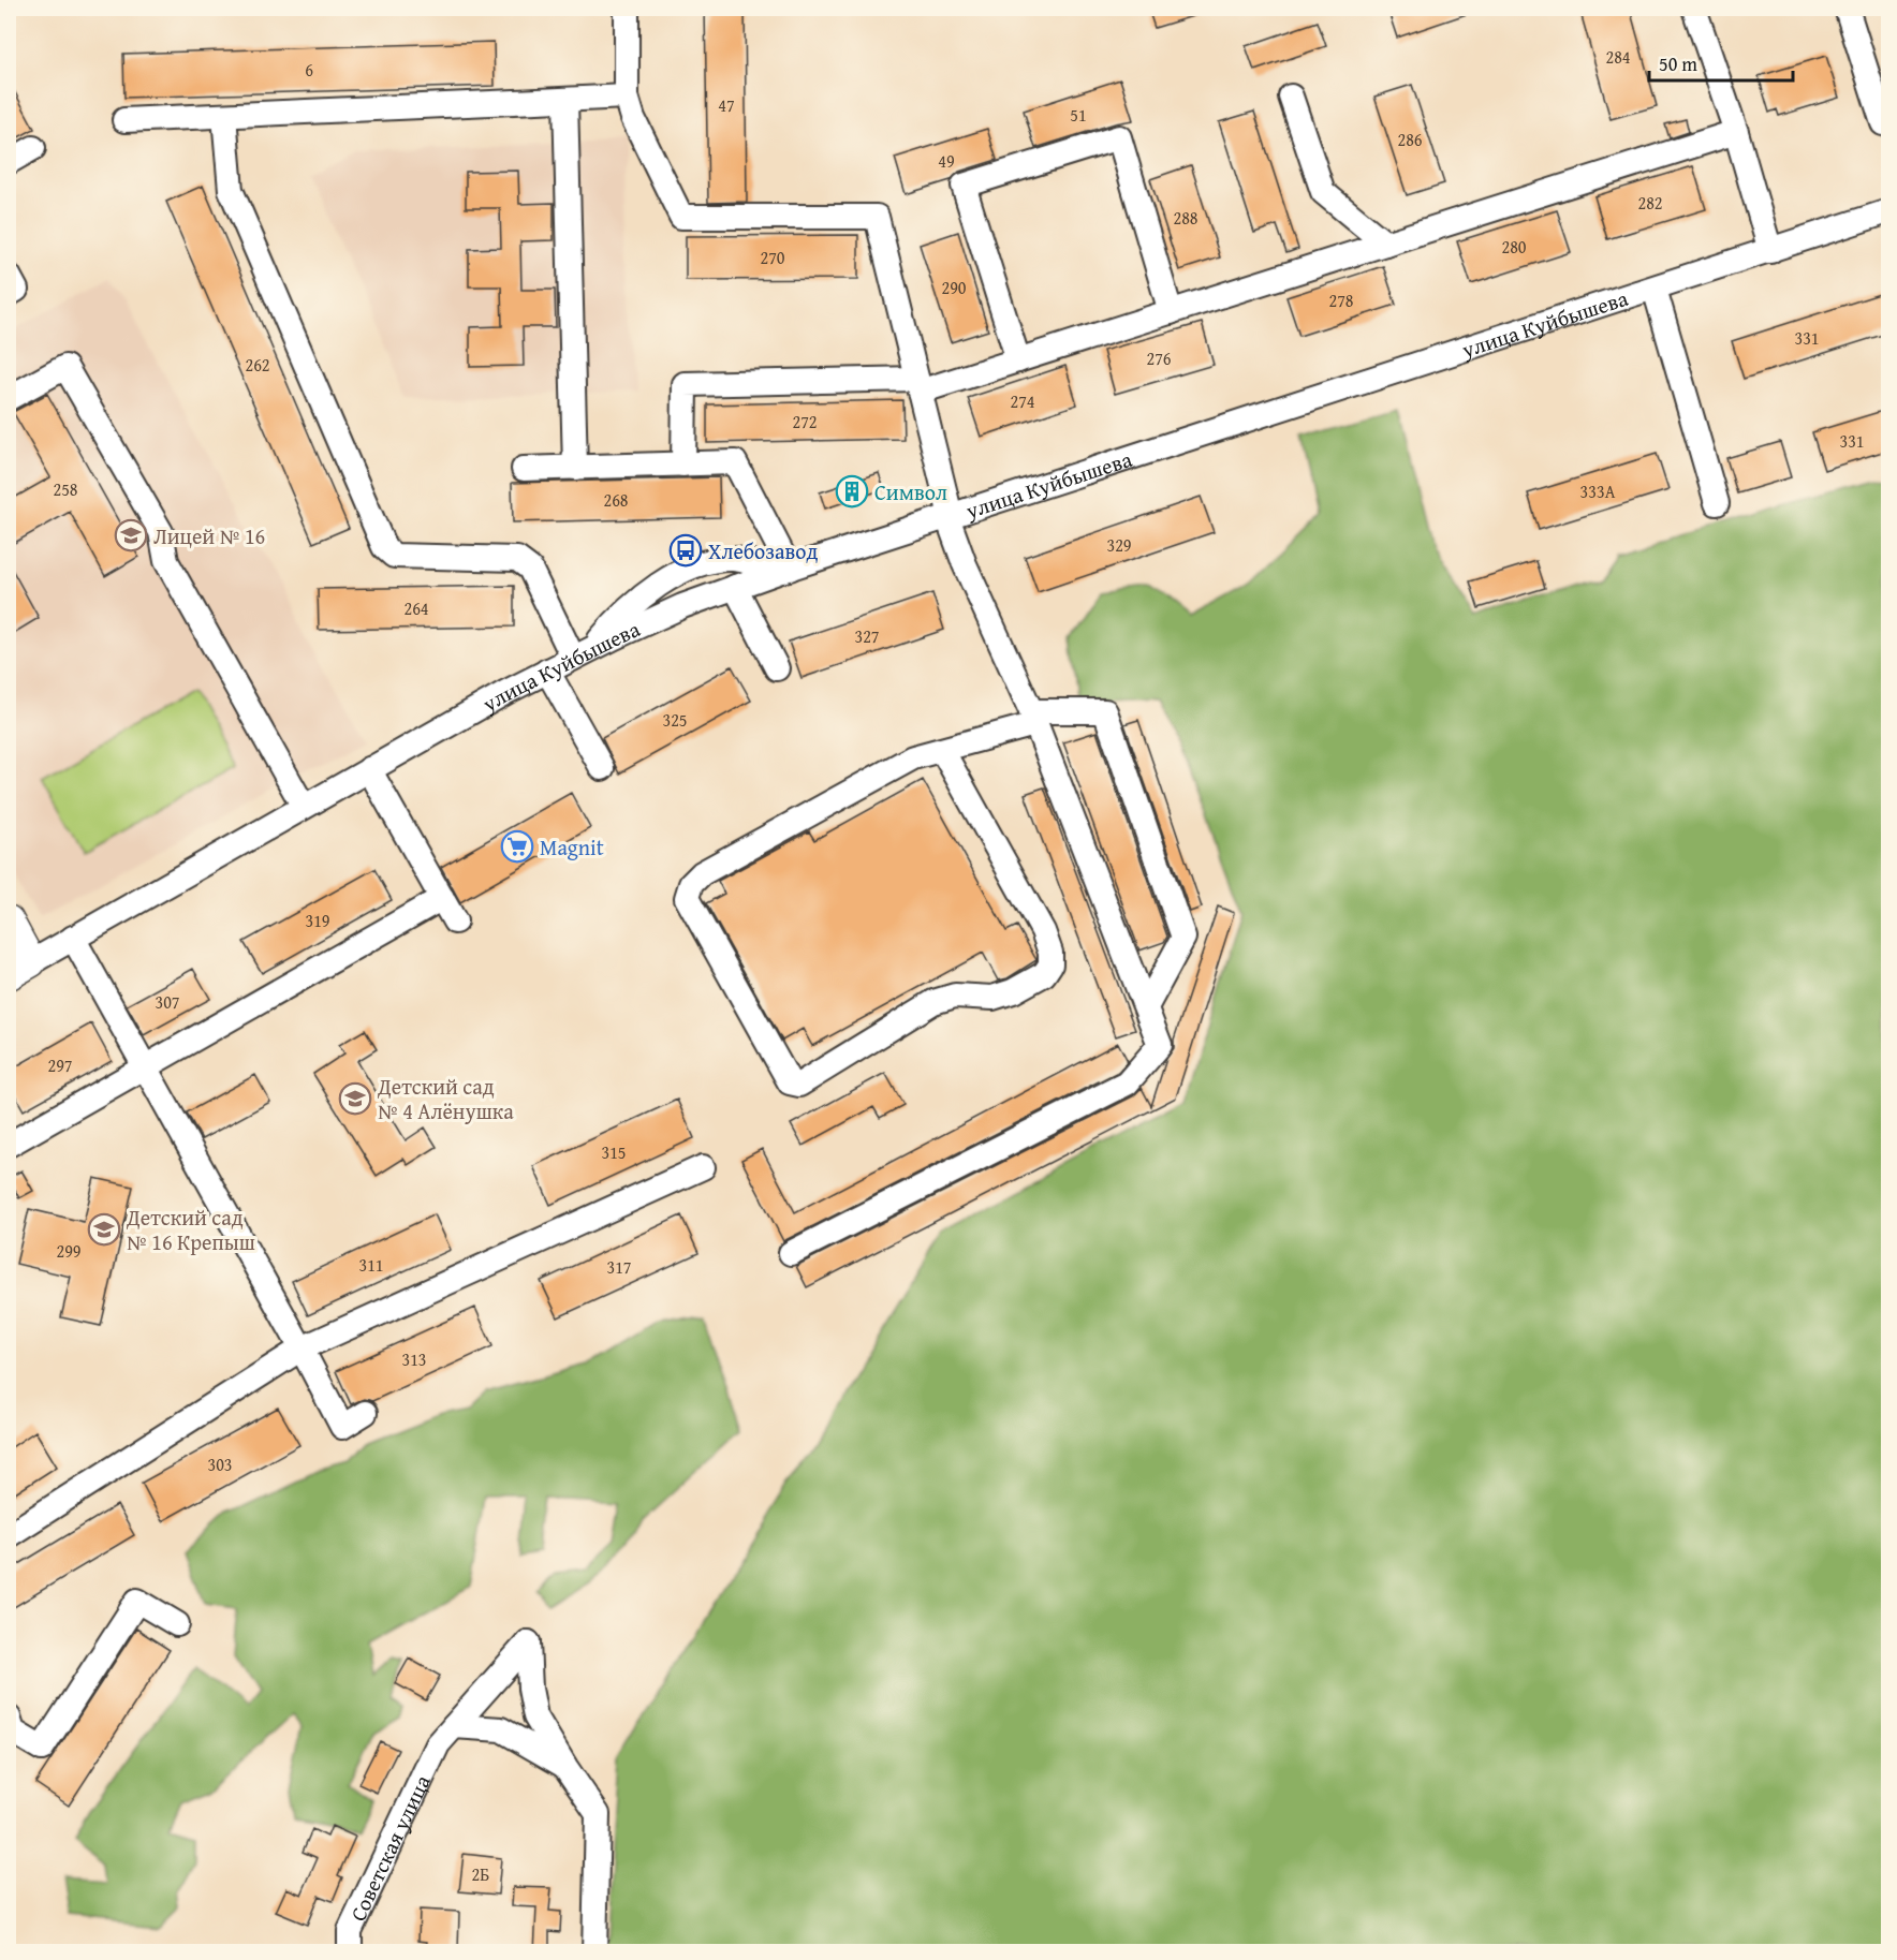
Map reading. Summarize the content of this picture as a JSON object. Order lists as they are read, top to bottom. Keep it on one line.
{"streets":{"street":["улица Куйбышева","Советская улица"]},"places":{"building":["Символ"],"school or university":["Лицей № 16","Детский сад № 4 Алёнушка","Детский сад № 16 Крепыш"],"bus stop":["Хлебозавод"],"supermarket":["Magnit"]},"house_numbers":["284","6","47","51","286","49","282","288","280","270","290","278","331","276","262","274","272","331","258","333А","268","329","264","327","325","319","307","297","315","299","311","317","313","303","2Б"],"scale_bar":"50 m"}
